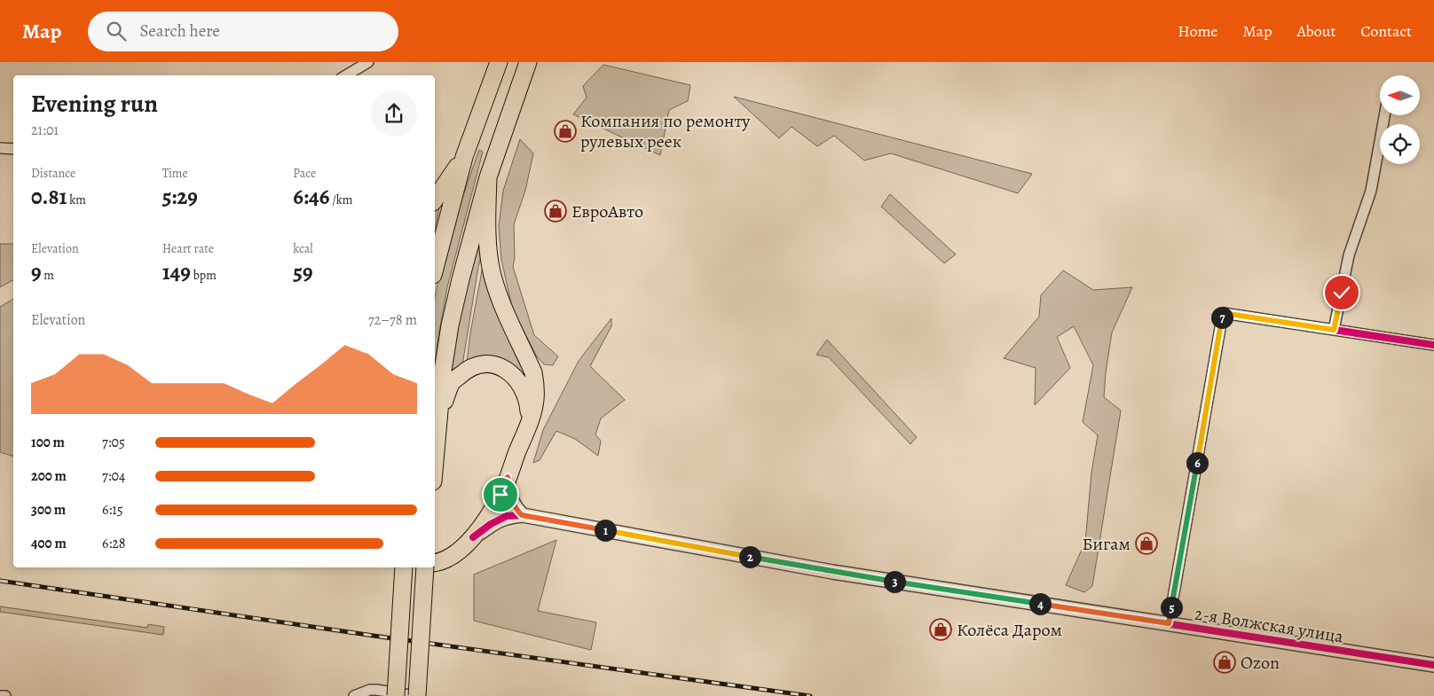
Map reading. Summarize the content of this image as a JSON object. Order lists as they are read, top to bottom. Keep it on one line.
{"streets":{"street":["2-я Волжская улица"]},"places":{"shop":["Компания по ремонту рулевых реек","ЕвроАвто","Бигам","Колёса Даром","Ozon"]},"north":"left","page":{"header":"Map","search":"Search here","nav":["Home","Map","About","Contact"],"heading":["Evening run","21:01"],"stats":[["Distance","0.81 km"],["Time","5:29"],["Pace","6:46 /km"],["Elevation","9 m"],["Heart rate","149 bpm"],["kcal","59"]],"chart":["Elevation","72–78 m"],"pins":["7","6","1","2","3","4","5"],"list":[{"name":"100 m","note":"7:05"},{"name":"200 m","note":"7:04"},{"name":"300 m","note":"6:15"},{"name":"400 m","note":"6:28"}]}}
